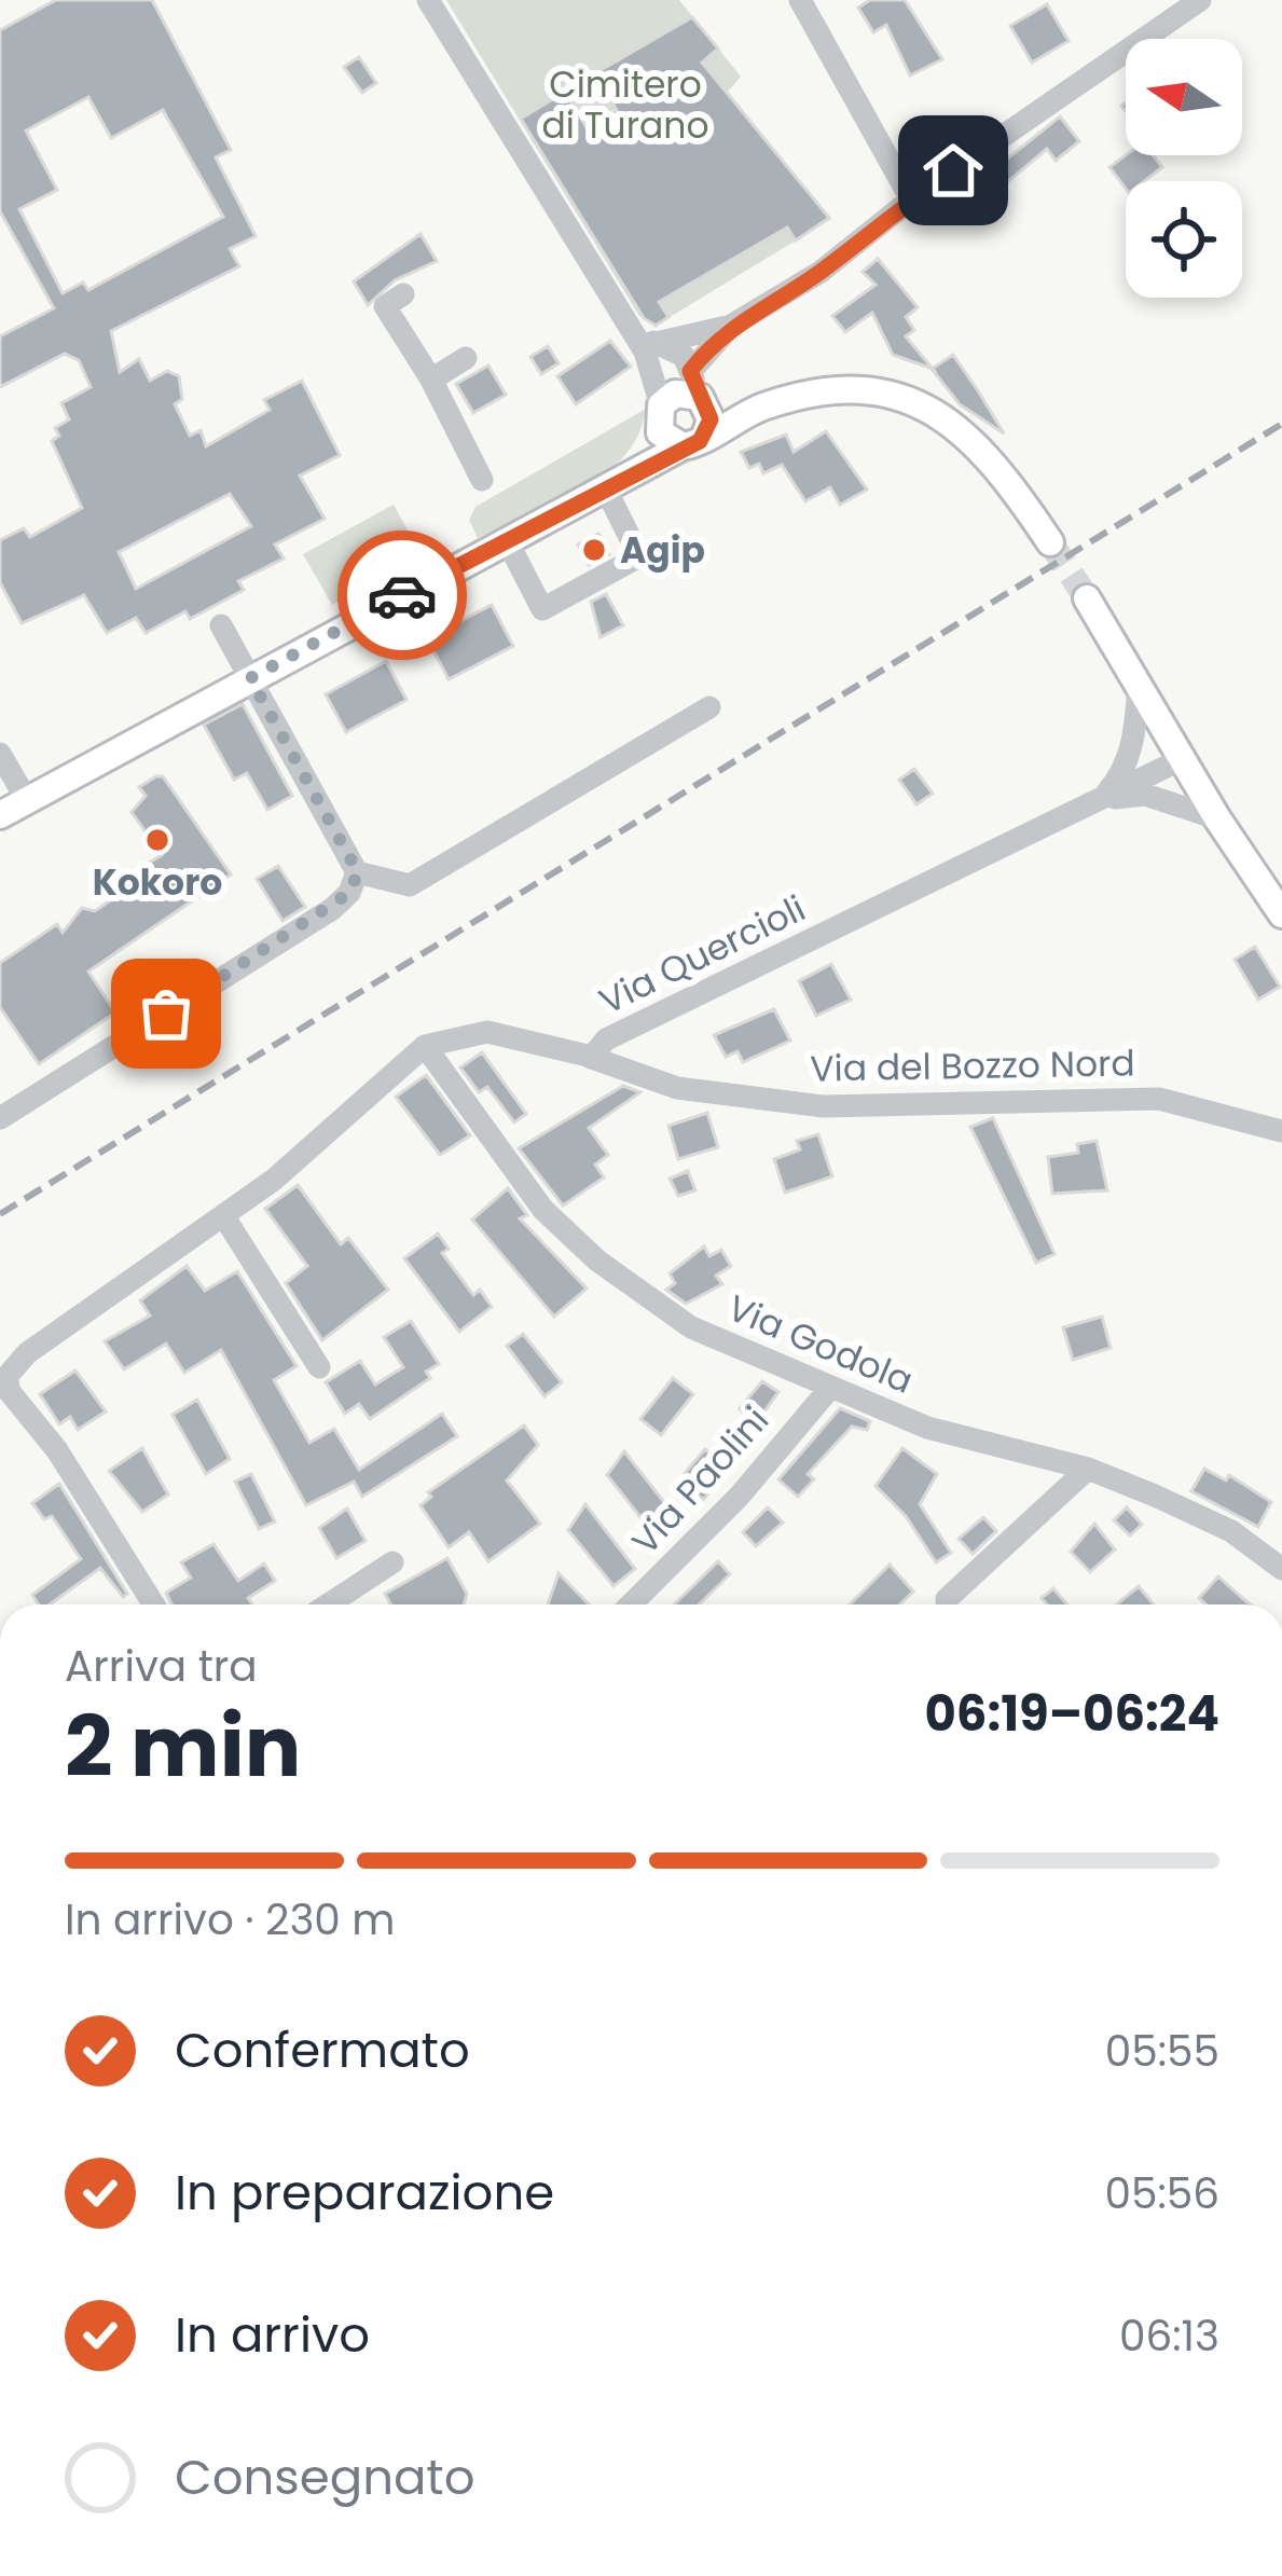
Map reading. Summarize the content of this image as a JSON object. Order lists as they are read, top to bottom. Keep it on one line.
{"streets":{"street":["Via Quercioli","Via del Bozzo Nord","Via Godola","Via Paolini"]},"crossings":[["Via Quercioli","Via del Bozzo Nord"],["Via Quercioli","Via Godola"],["Via Godola","Via Paolini"]],"parks":["Cimitero di Turano"],"places":["Agip","Kokoro"],"north":"left","page":{"heading":["2 min","Arriva tra","06:19–06:24"],"bar":"In arrivo · 230 m","list":[["Confermato","05:55"],["In preparazione","05:56"],["In arrivo","06:13"],"Consegnato"]}}
